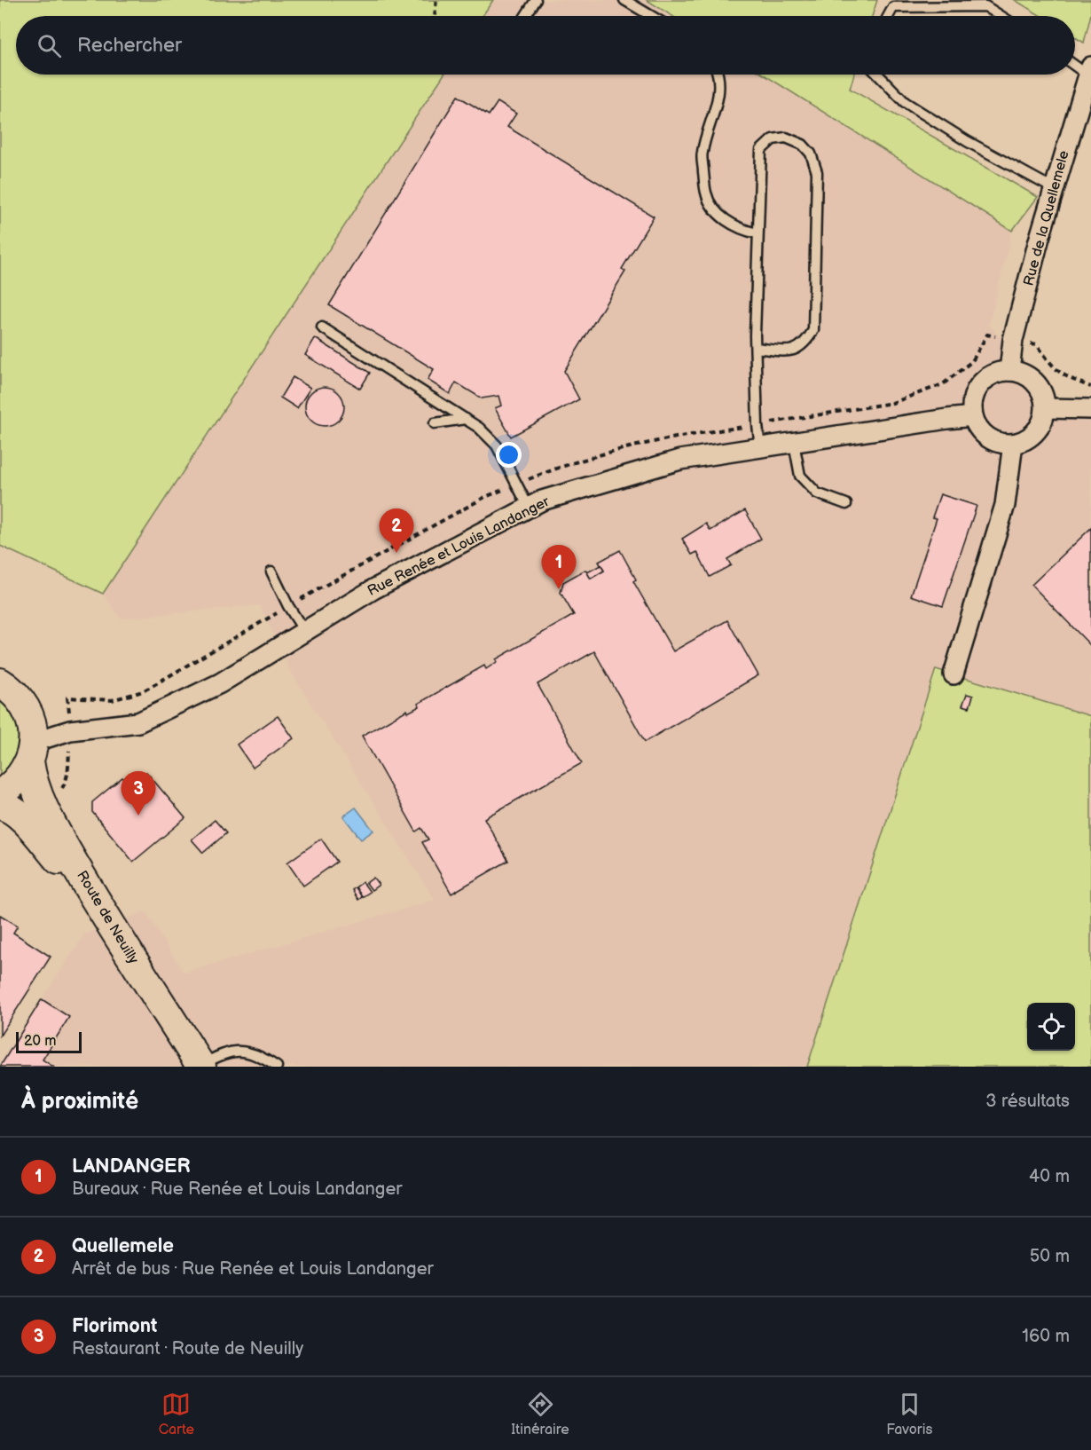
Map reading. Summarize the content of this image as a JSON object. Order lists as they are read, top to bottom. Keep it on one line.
{"streets":{"main road":["Route de Neuilly"],"street":["Rue de la Quellemele","Rue Renée et Louis Landanger"]},"crossings":[["Rue de la Quellemele","Rue Renée et Louis Landanger"],["Rue Renée et Louis Landanger","Route de Neuilly"]],"scale_bar":"20 m","page":{"search":"Rechercher","pins":["2","1","3"],"scale":"20 m","heading":["À proximité","3 résultats"],"list":[{"mark":"1","name":"LANDANGER","note":"Bureaux · Rue Renée et Louis Landanger","value":"40 m"},{"mark":"2","name":"Quellemele","note":"Arrêt de bus · Rue Renée et Louis Landanger","value":"50 m"},{"mark":"3","name":"Florimont","note":"Restaurant · Route de Neuilly","value":"160 m"}],"nav":["Carte","Itinéraire","Favoris"]}}
